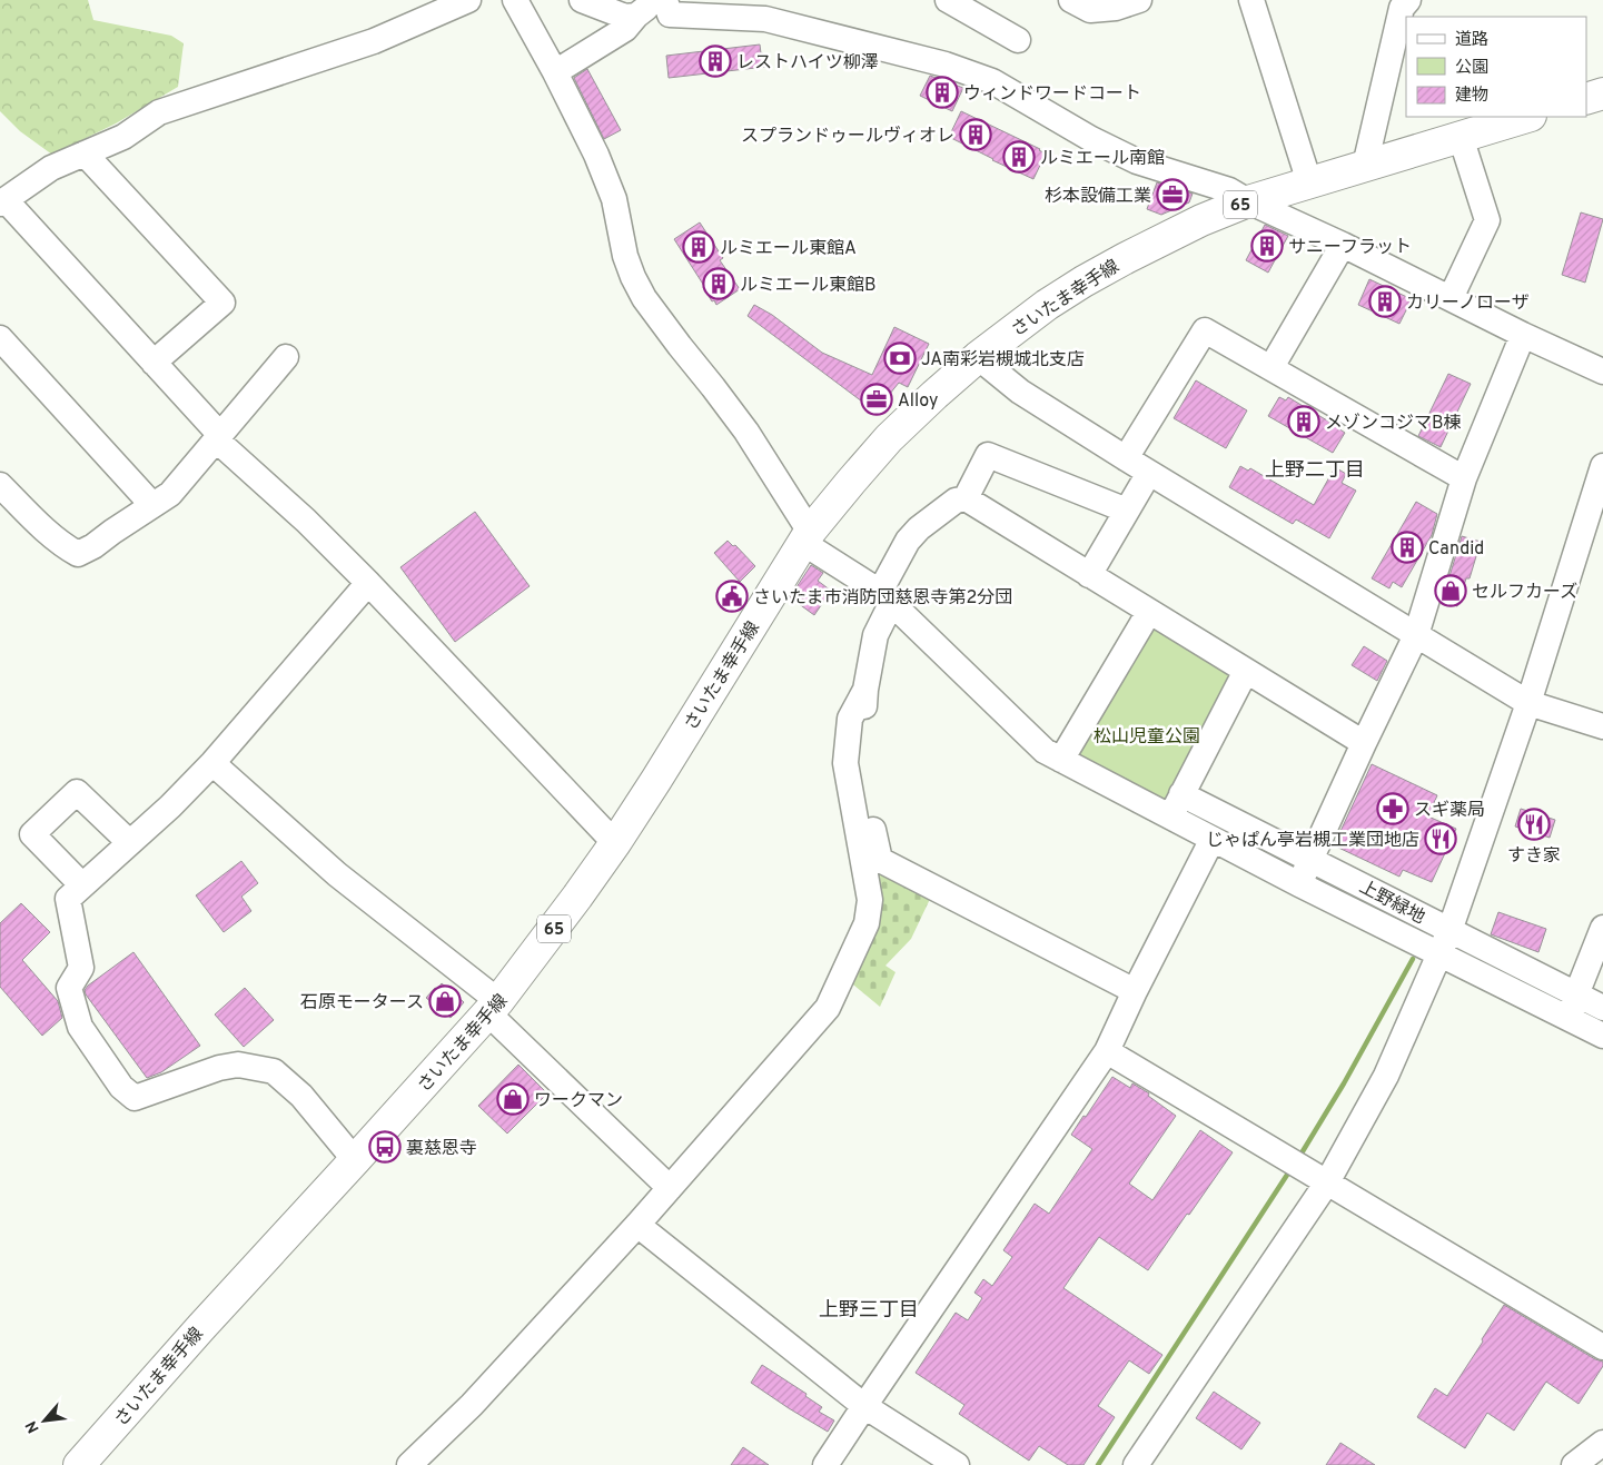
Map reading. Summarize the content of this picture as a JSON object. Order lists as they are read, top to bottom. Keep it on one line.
{"streets":{"main road":["65","さいたま幸手線"],"street":["上野緑地"]},"districts":["上野二丁目","上野三丁目"],"parks":["松山児童公園"],"places":{"building":["レストハイツ柳澤","ウィンドワードコート","スプランドゥールヴィオレ","ルミエール南館","サニーフラット","ルミエール東館A","ルミエール東館B","カリーノローザ","メゾンコジマB棟","Candid"],"office":["杉本設備工業","Alloy"],"bank":["JA南彩岩槻城北支店"],"shop":["セルフカーズ","石原モータース","ワークマン"],"public building":["さいたま市消防団慈恩寺第2分団"],"pharmacy":["スギ薬局"],"restaurant":["すき家","じゃぱん亭岩槻工業団地店"],"bus stop":["裏慈恩寺"]},"legend":["道路","公園","建物"],"north":"bottom left"}
